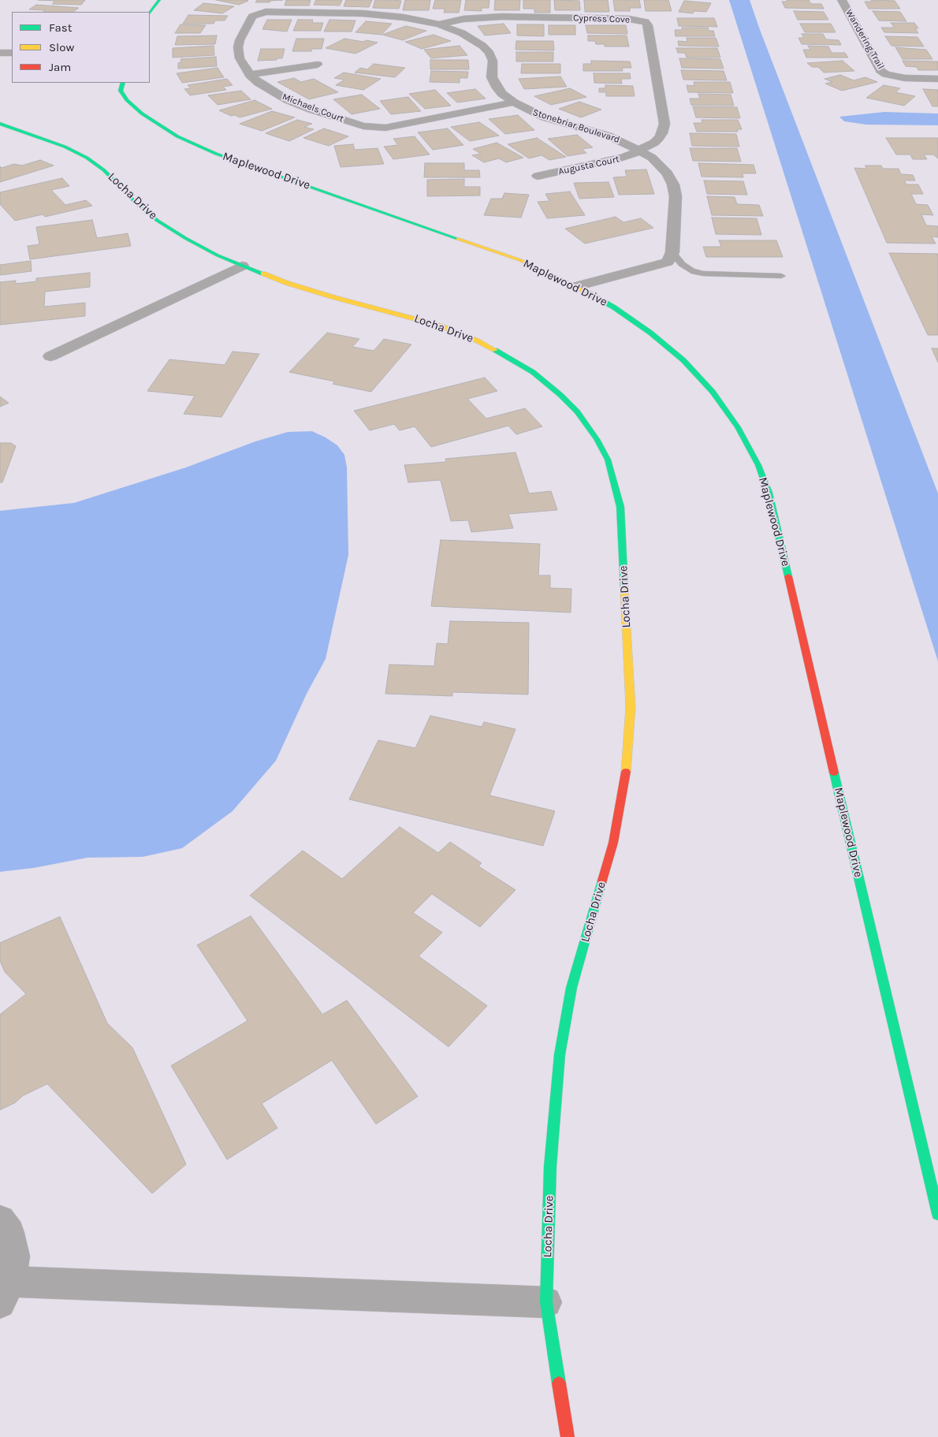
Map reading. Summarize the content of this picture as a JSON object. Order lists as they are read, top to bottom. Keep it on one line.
{"streets":{"street":["Cypress Cove","Wandering Trail","Michaels Court","Stonebriar Boulevard","Augusta Court","Maplewood Drive","Locha Drive"]},"crossings":[["Cypress Cove","Michaels Court"],["Cypress Cove","Stonebriar Boulevard"],["Cypress Cove","Augusta Court"],["Michaels Court","Stonebriar Boulevard"],["Stonebriar Boulevard","Augusta Court"]],"legend":["Fast","Slow","Jam"]}
